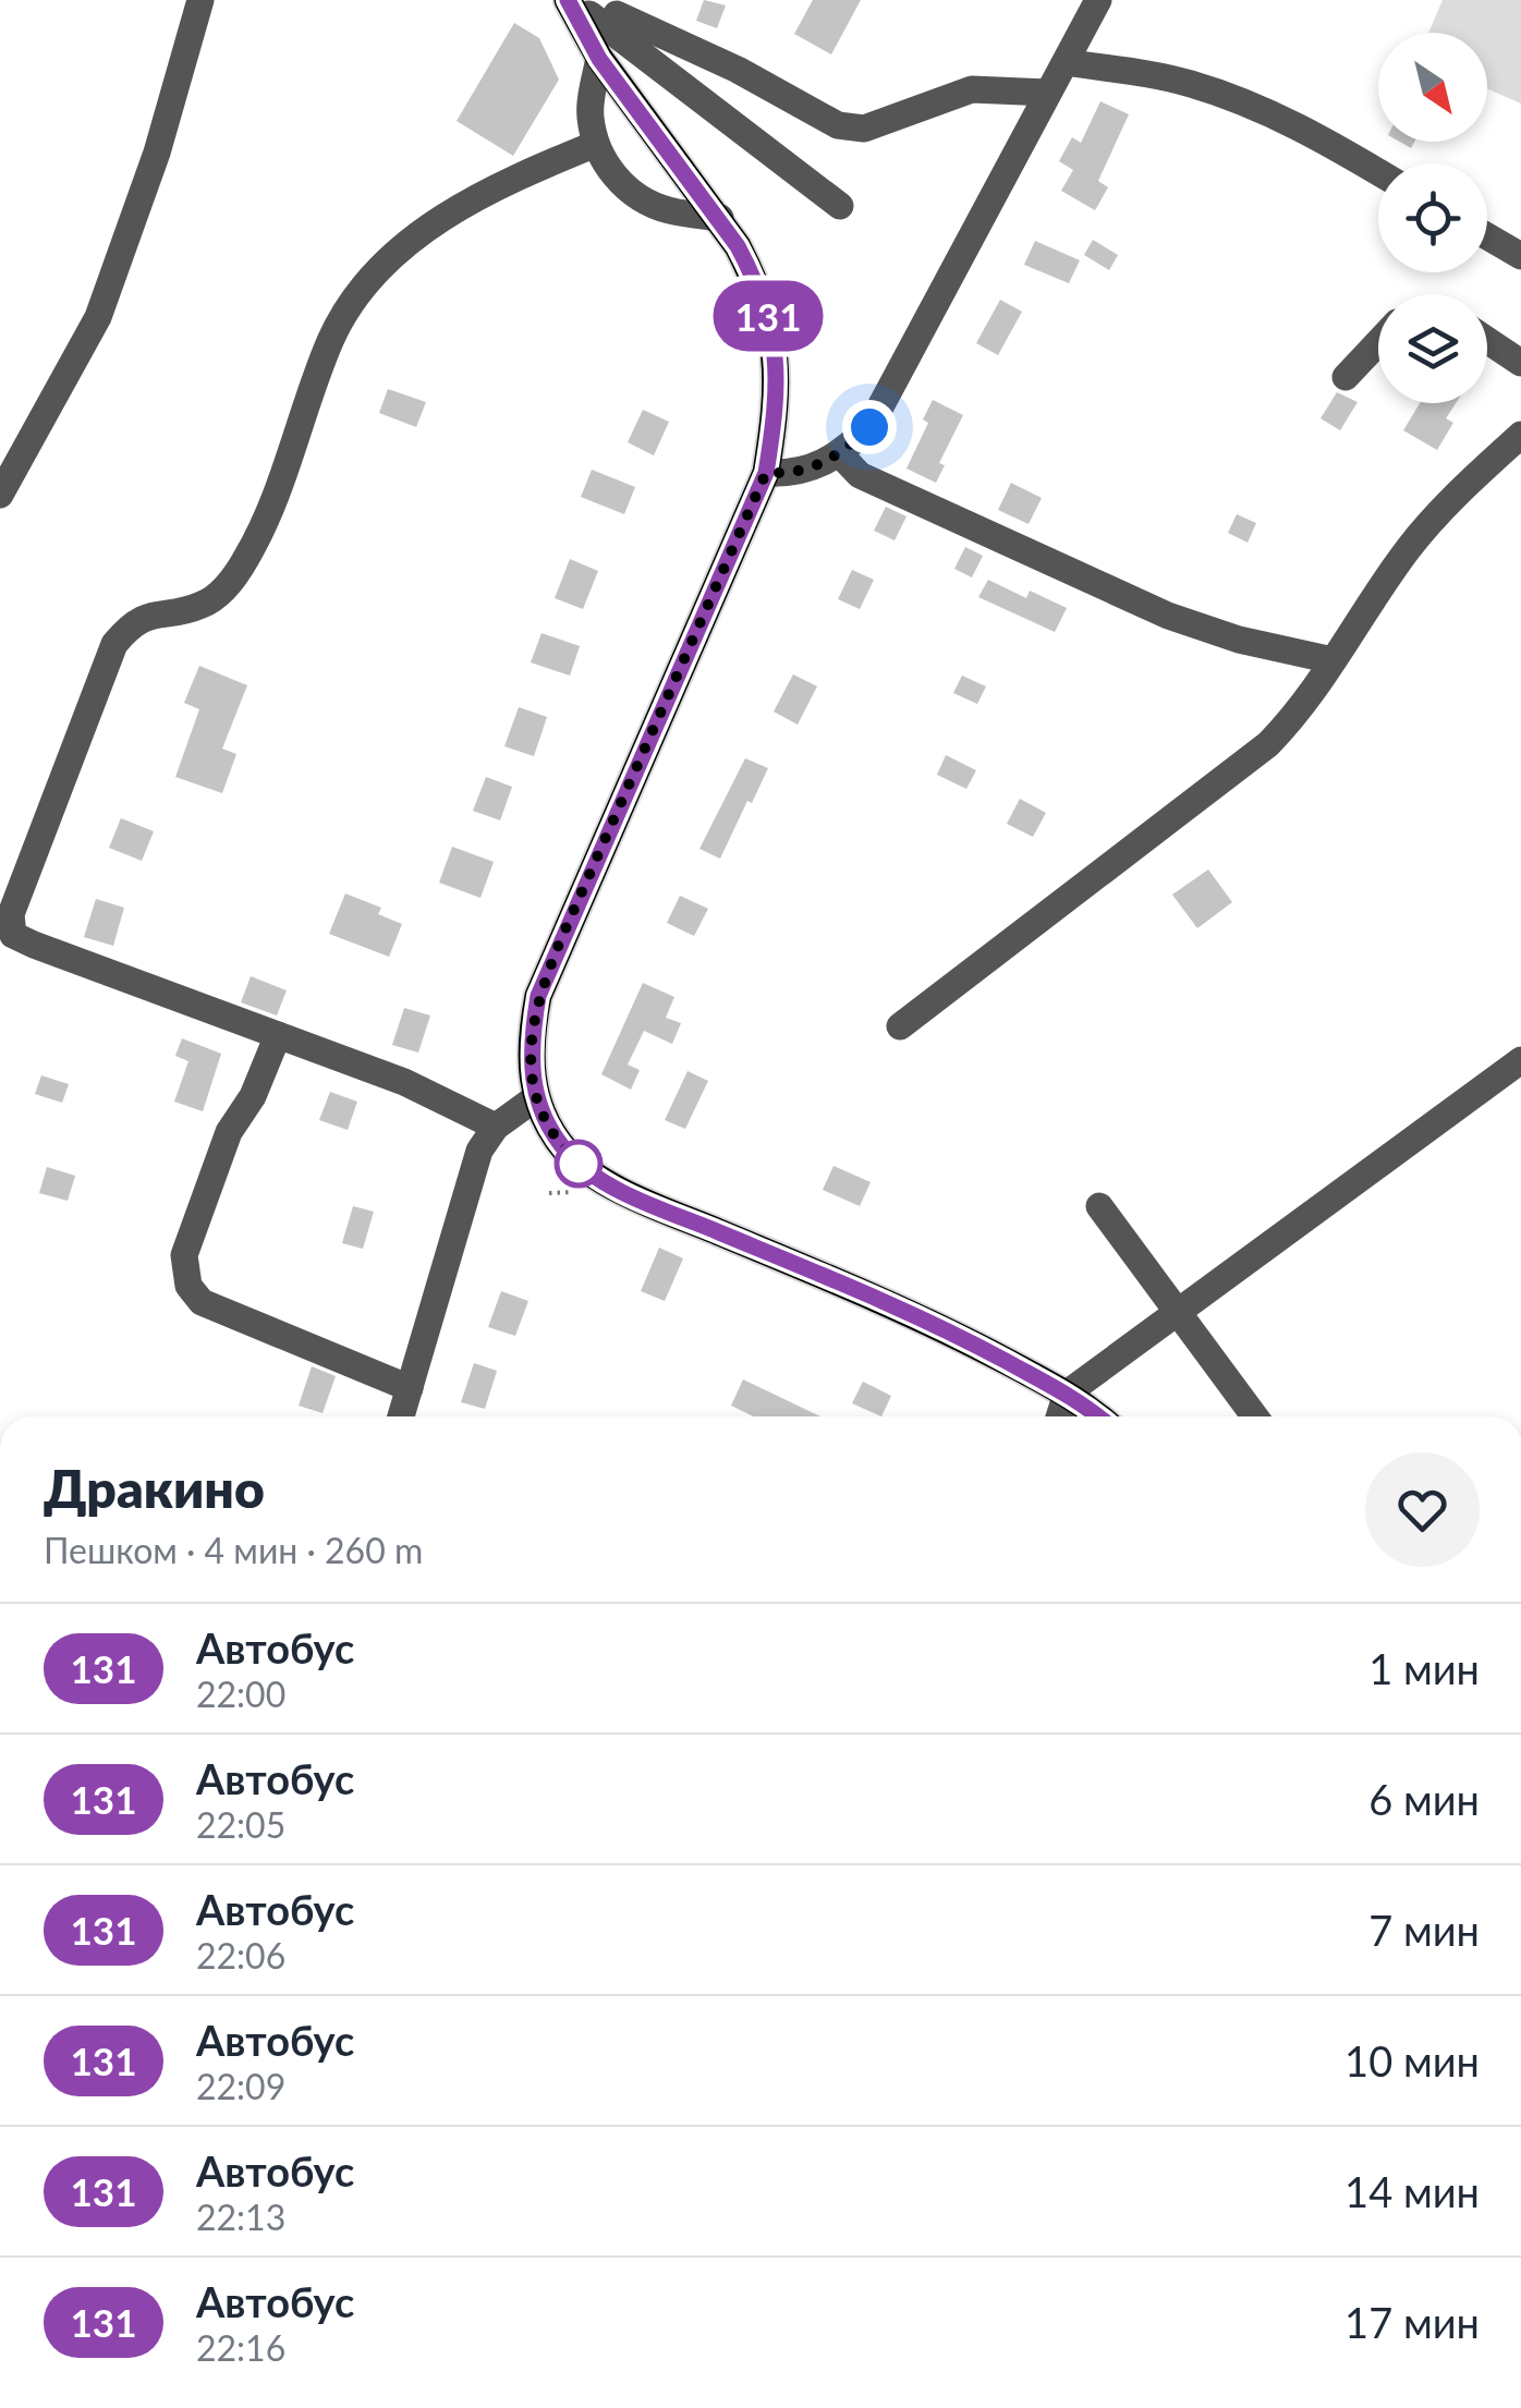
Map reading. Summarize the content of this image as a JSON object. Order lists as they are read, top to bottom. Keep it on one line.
{"lines":["bus line 131"],"north":"bottom right","page":{"on_map":"131","heading":["Дракино","Пешком · 4 мин · 260 m"],"list":[{"mark":"131","name":"Автобус","note":"22:00","value":"1 мин"},{"mark":"131","name":"Автобус","note":"22:05","value":"6 мин"},{"mark":"131","name":"Автобус","note":"22:06","value":"7 мин"},{"mark":"131","name":"Автобус","note":"22:09","value":"10 мин"},{"mark":"131","name":"Автобус","note":"22:13","value":"14 мин"},{"mark":"131","name":"Автобус","note":"22:16","value":"17 мин"}]}}
